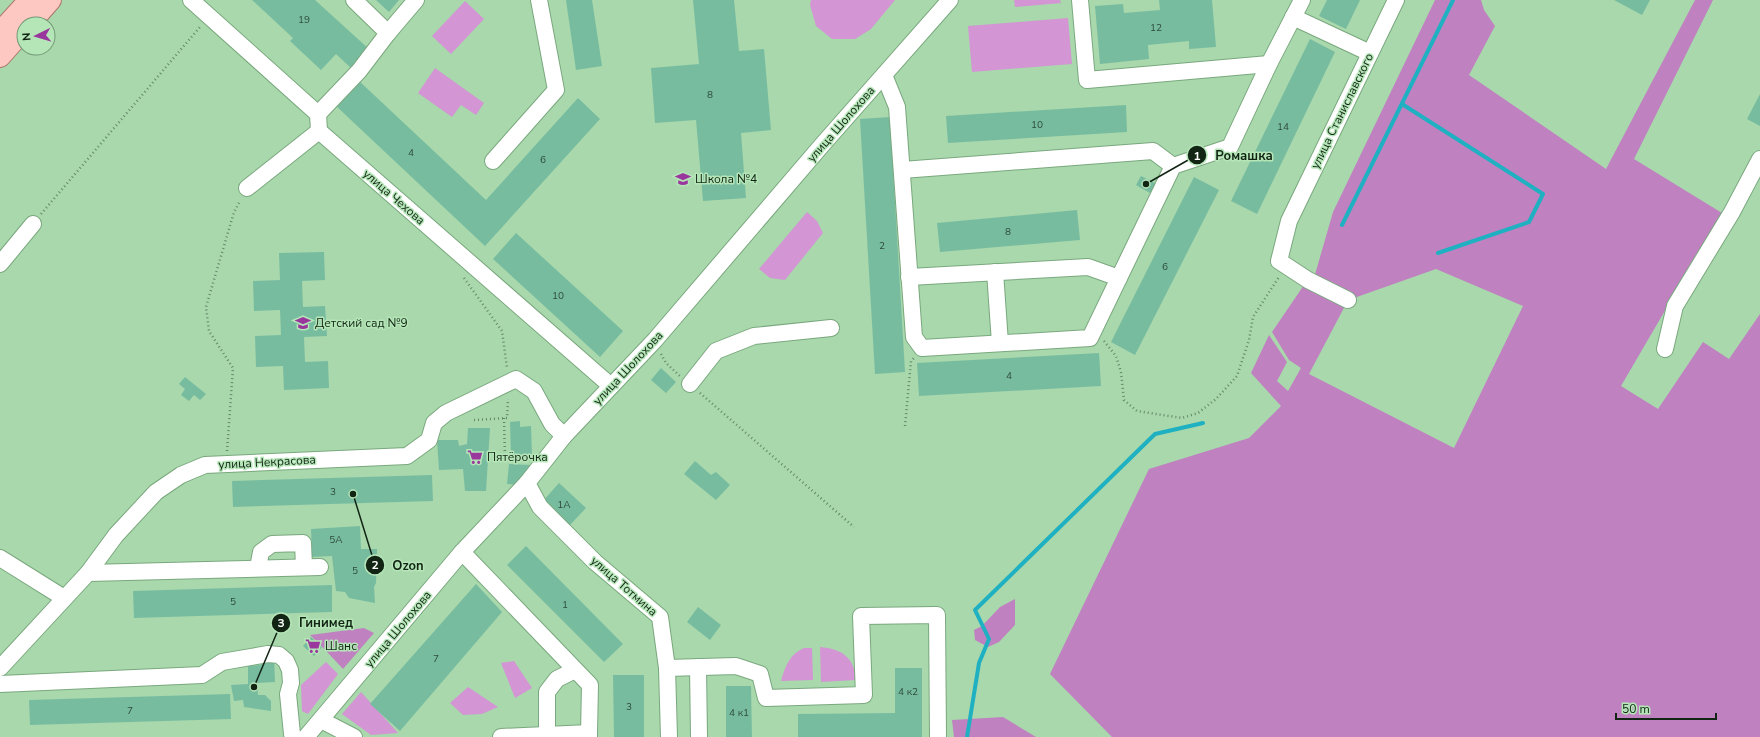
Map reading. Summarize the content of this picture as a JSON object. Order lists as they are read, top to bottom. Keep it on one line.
{"streets":{"street":["улица Станиславского","улица Шолохова","улица Чехова","улица Некрасова","улица Тотмина"]},"crossings":[["улица Шолохова","улица Чехова"],["улица Шолохова","улица Тотмина"]],"places":{"school or university":["Школа №4","Детский сад №9"],"other":["Ромашка","Ozon","Гинимед"],"supermarket":["Пятёрочка","Шанс"]},"house_numbers":["19","12","8","10","14","4","6","8","2","6","10","4","3","1А","5А","5","5","1","7","4 к2","3","7","4 к1"],"scale_bar":"50 m","north":"left"}
